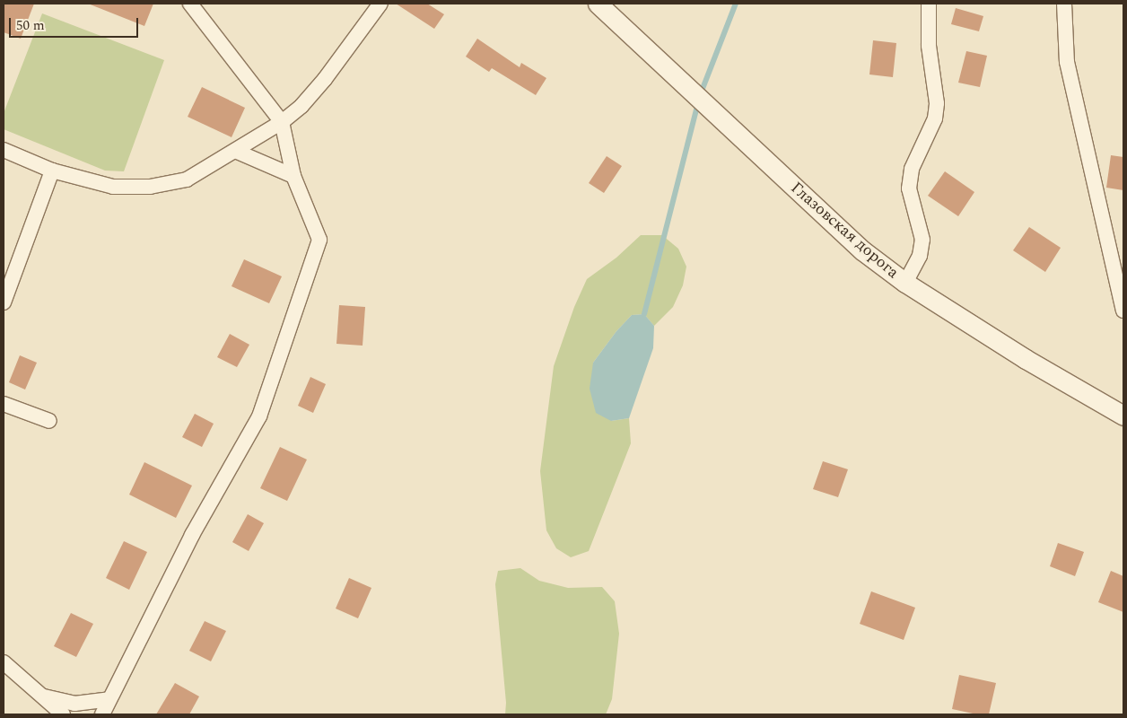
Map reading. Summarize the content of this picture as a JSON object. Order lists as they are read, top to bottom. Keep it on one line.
{"streets":{"street":["Глазовская дорога"]},"scale_bar":"50 m"}
